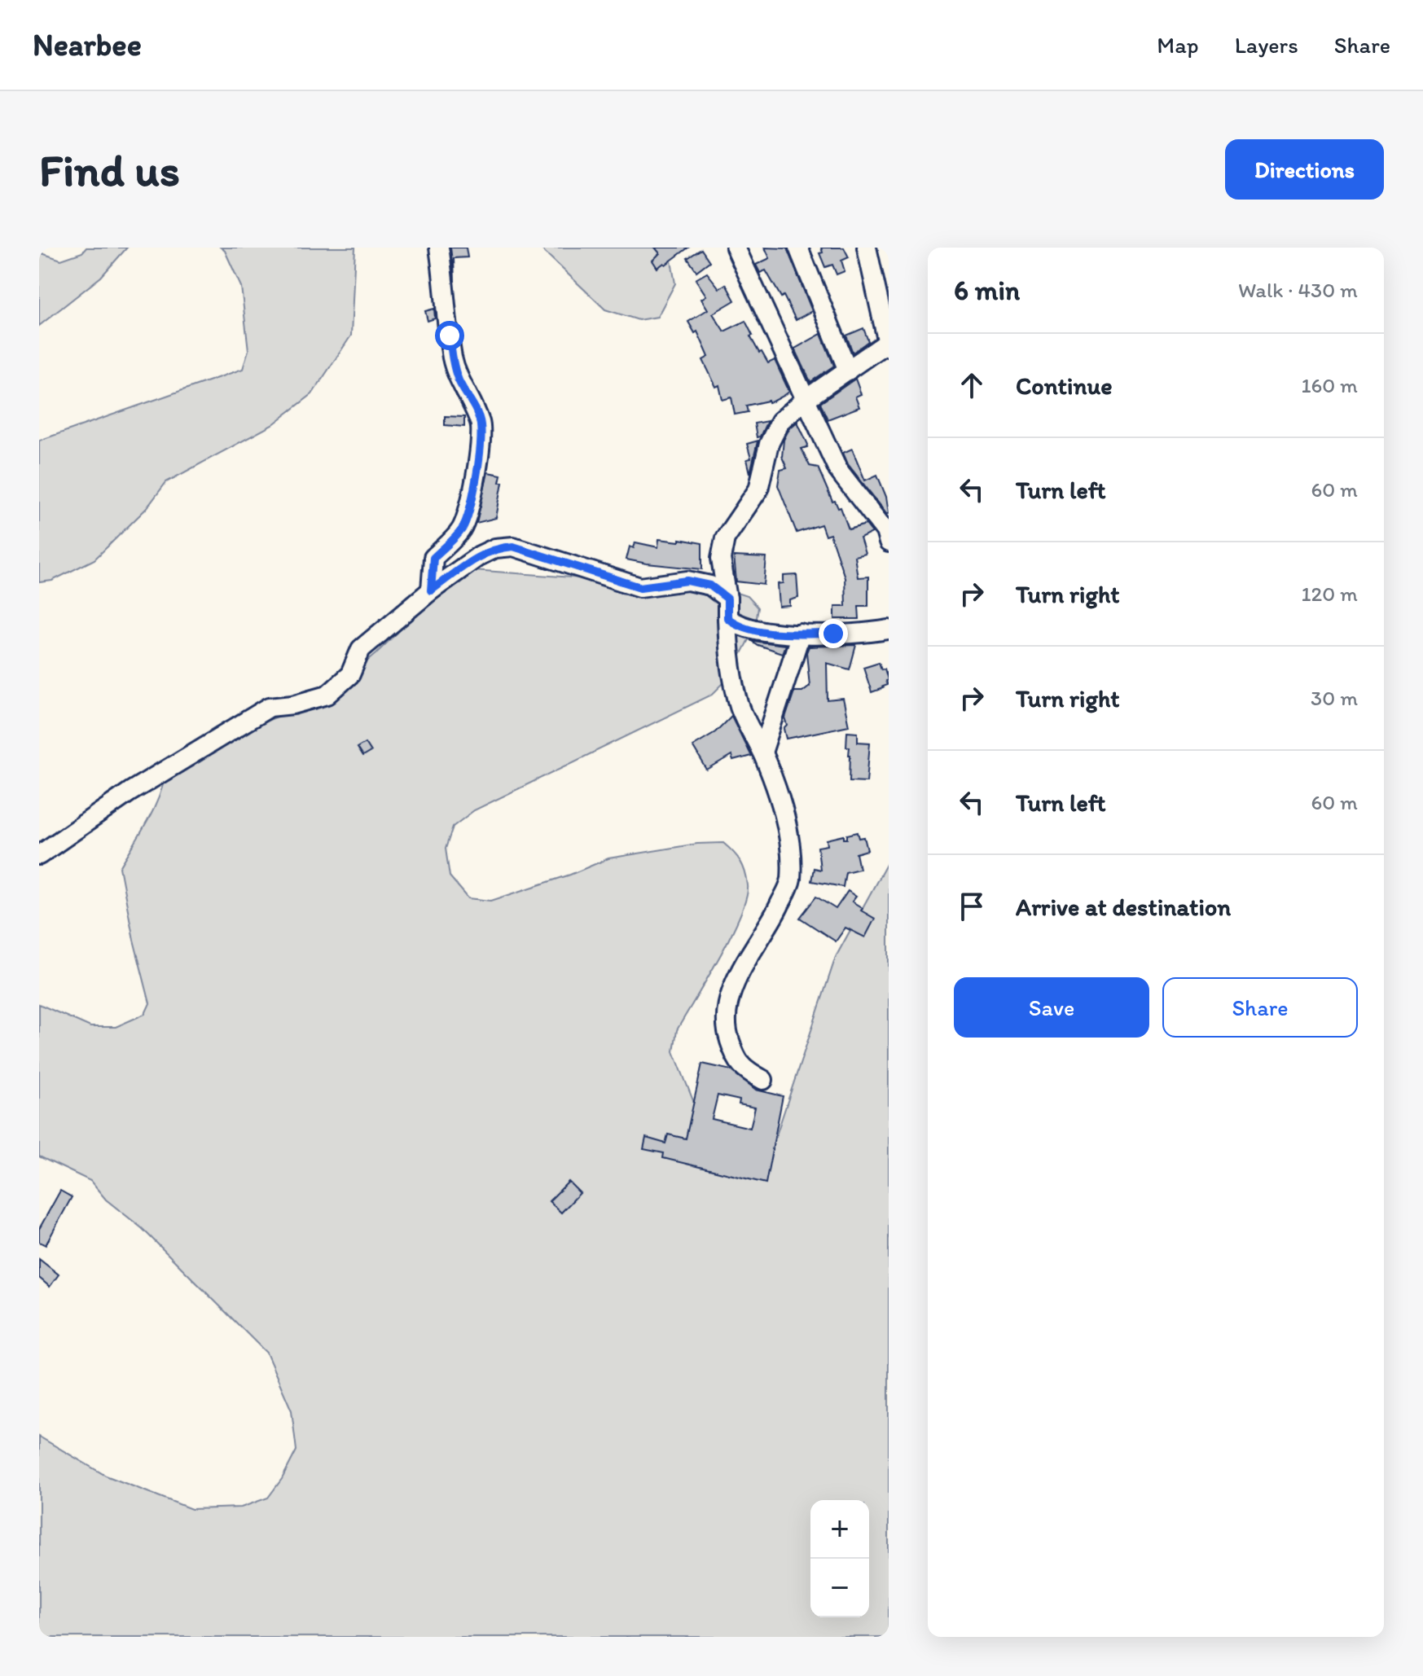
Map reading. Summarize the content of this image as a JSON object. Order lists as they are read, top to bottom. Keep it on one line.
{"page":{"header":"Nearbee","nav":["Map","Layers","Share"],"buttons":["Directions",["Save","Share"]],"title":"Find us","heading":["6 min","Walk · 430 m"],"list":[["Continue","160 m"],["Turn left","60 m"],["Turn right","120 m"],["Turn right","30 m"],["Turn left","60 m"],"Arrive at destination"],"map_buttons":["+","−"]}}
